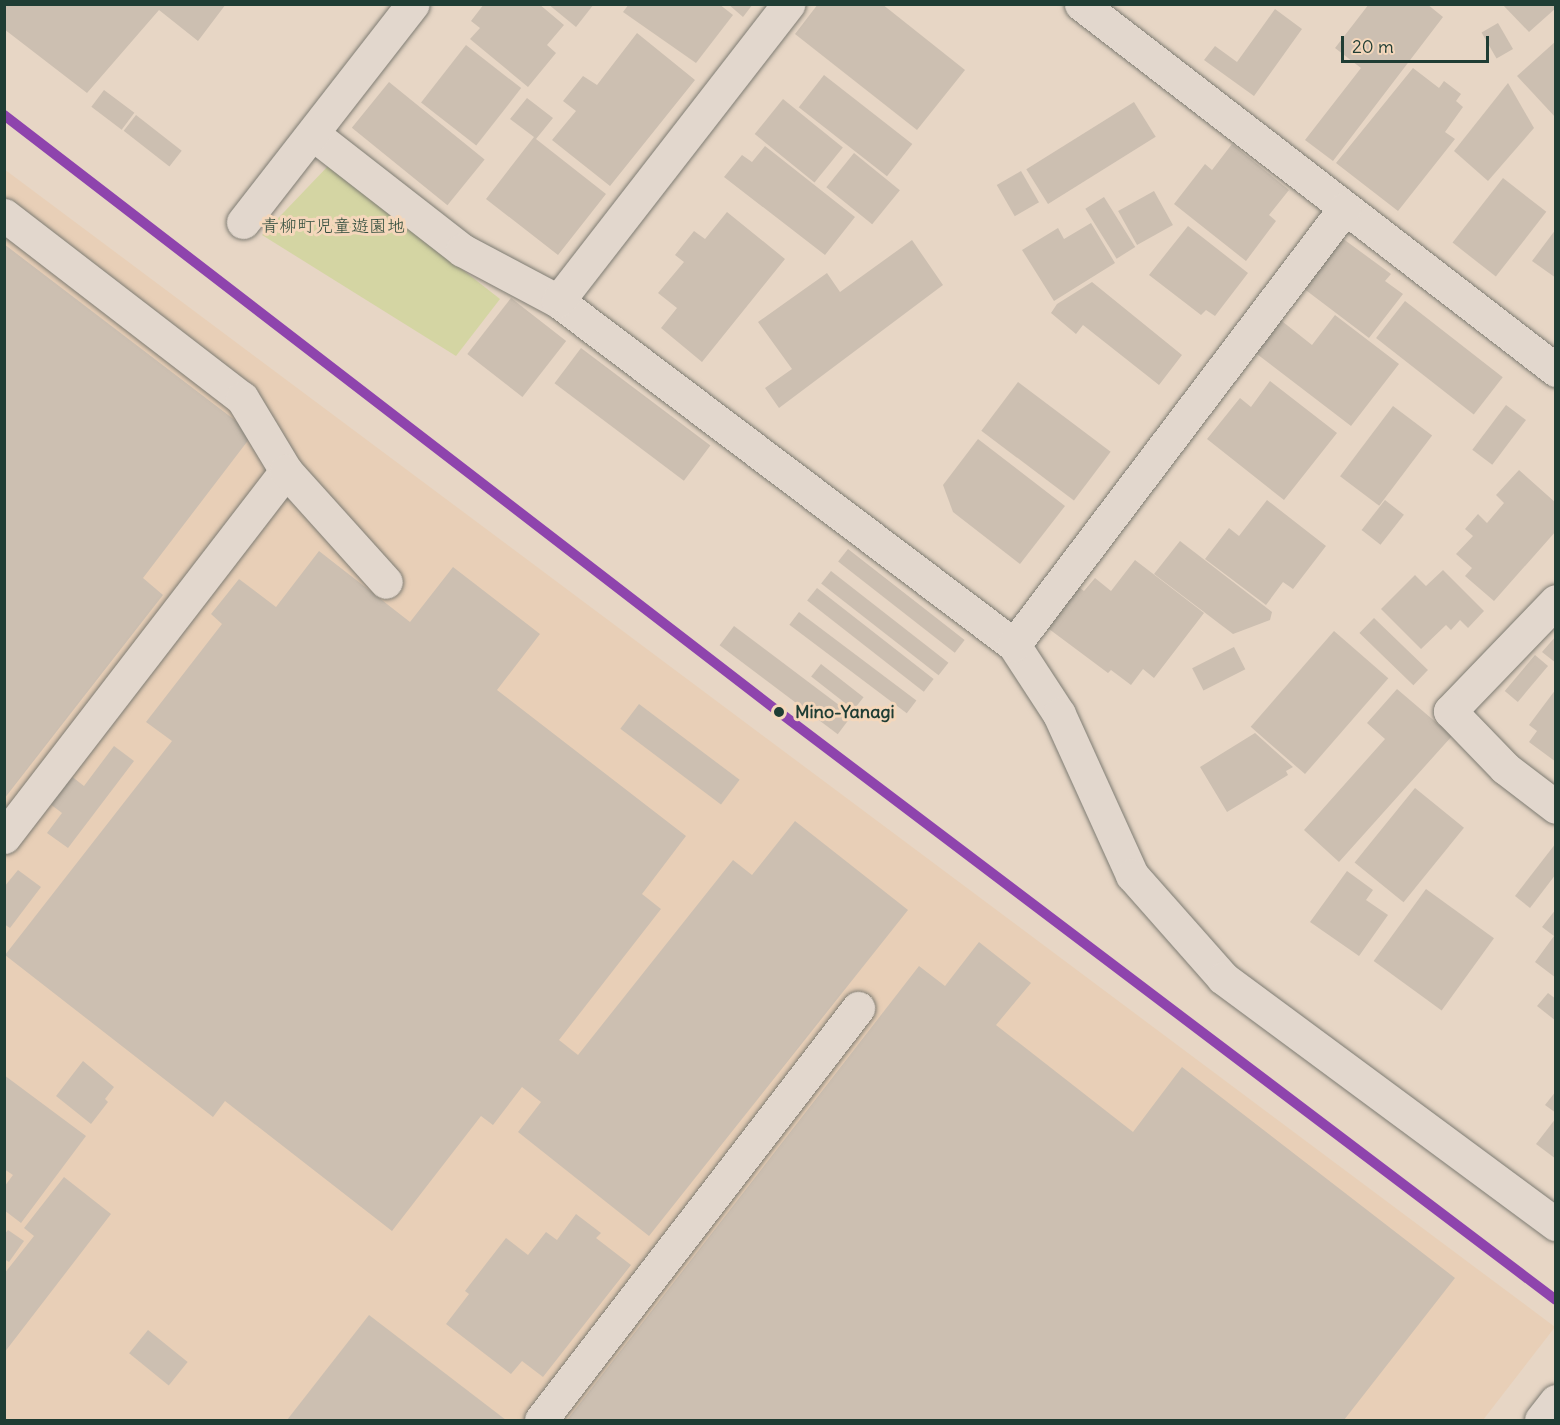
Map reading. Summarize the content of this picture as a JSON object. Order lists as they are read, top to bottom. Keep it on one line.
{"parks":["青柳町児童遊園地"],"places":["Mino-Yanagi"],"scale_bar":"20 m"}
